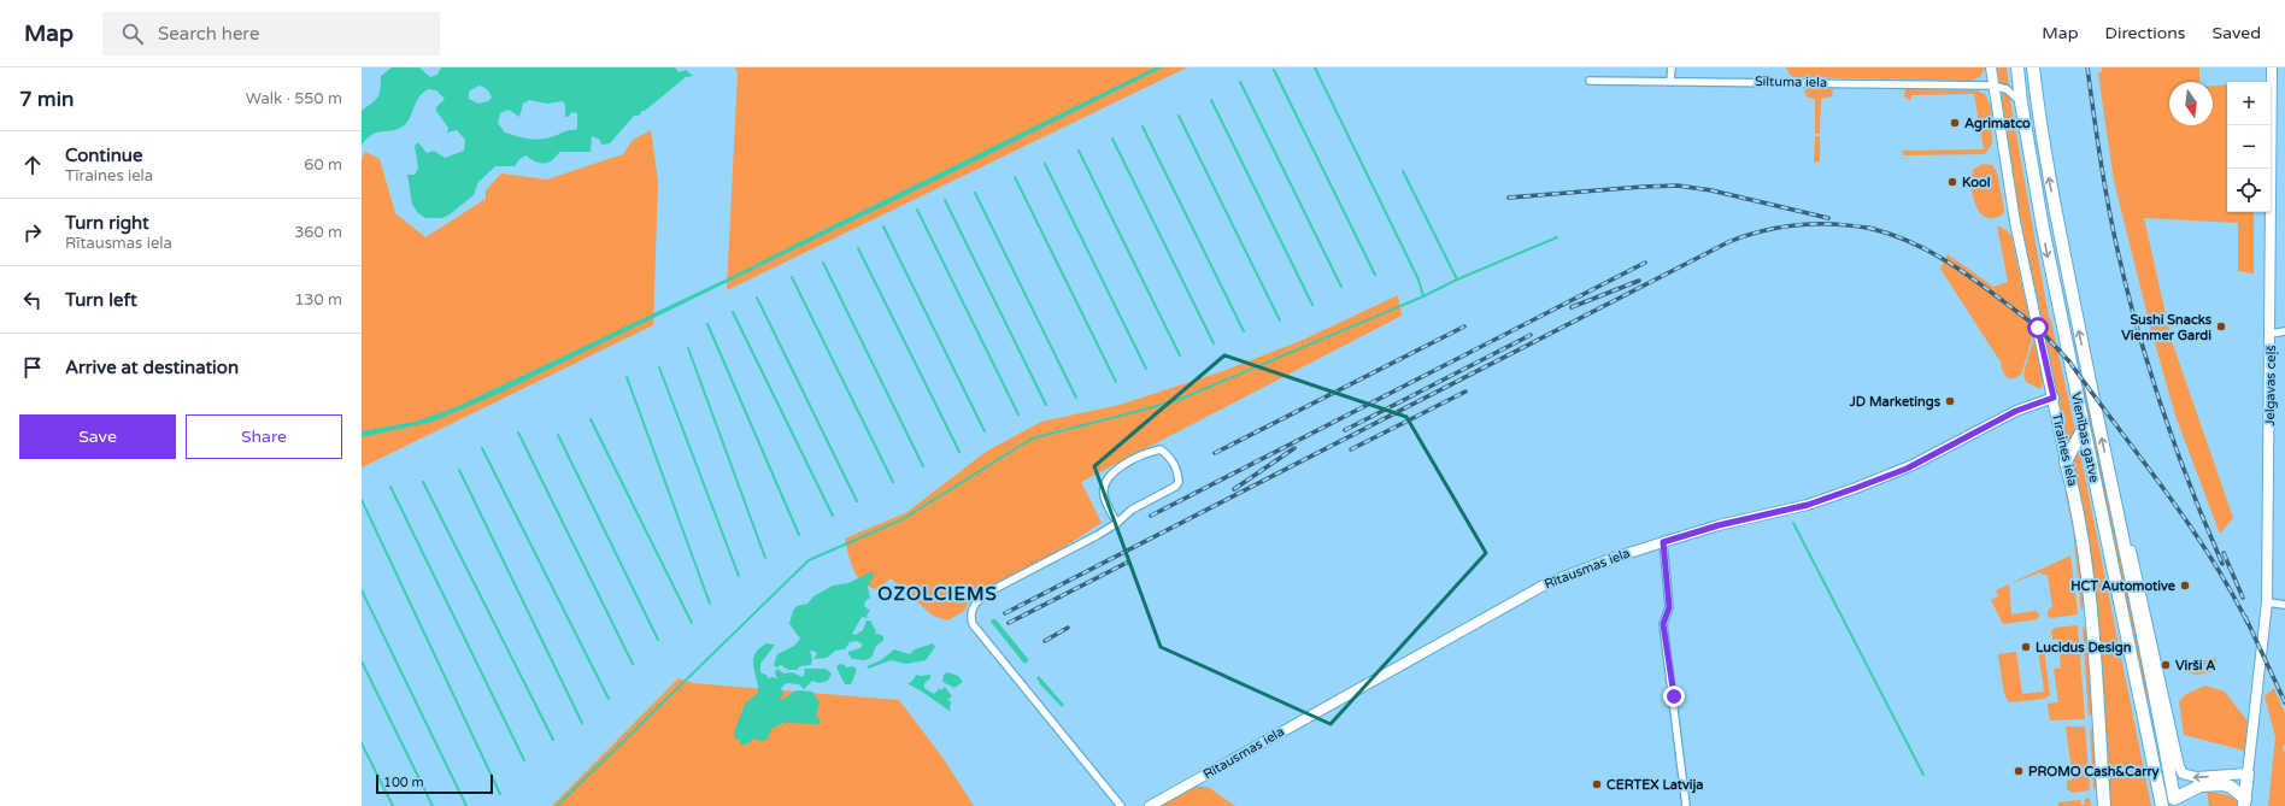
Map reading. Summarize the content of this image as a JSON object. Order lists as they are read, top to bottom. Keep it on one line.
{"streets":{"highway":["Vienības gatve","Tīraines iela"],"street":["Siltuma iela","Jelgavas ceļš","Rītausmas iela"]},"crossings":[["Siltuma iela","Tīraines iela"],["Jelgavas ceļš","Vienības gatve"],["Tīraines iela","Rītausmas iela"]],"districts":["OZOLCIEMS"],"places":["Agrimatco","Kool","Sushi Snacks Vienmer Gardi","JD Marketings","HCT Automotive","Lucidus Design","Virši A","PROMO Cash&Carry","CERTEX Latvija"],"scale_bar":"100 m","north":"bottom","page":{"header":"Map","search":"Search here","nav":["Map","Directions","Saved"],"heading":["7 min","Walk · 550 m"],"map_buttons":["+","−"],"list":[["Continue","Tīraines iela","60 m"],["Turn right","Rītausmas iela","360 m"],["Turn left","130 m"],"Arrive at destination"],"buttons":["Save","Share"],"scale":"100 m"}}
